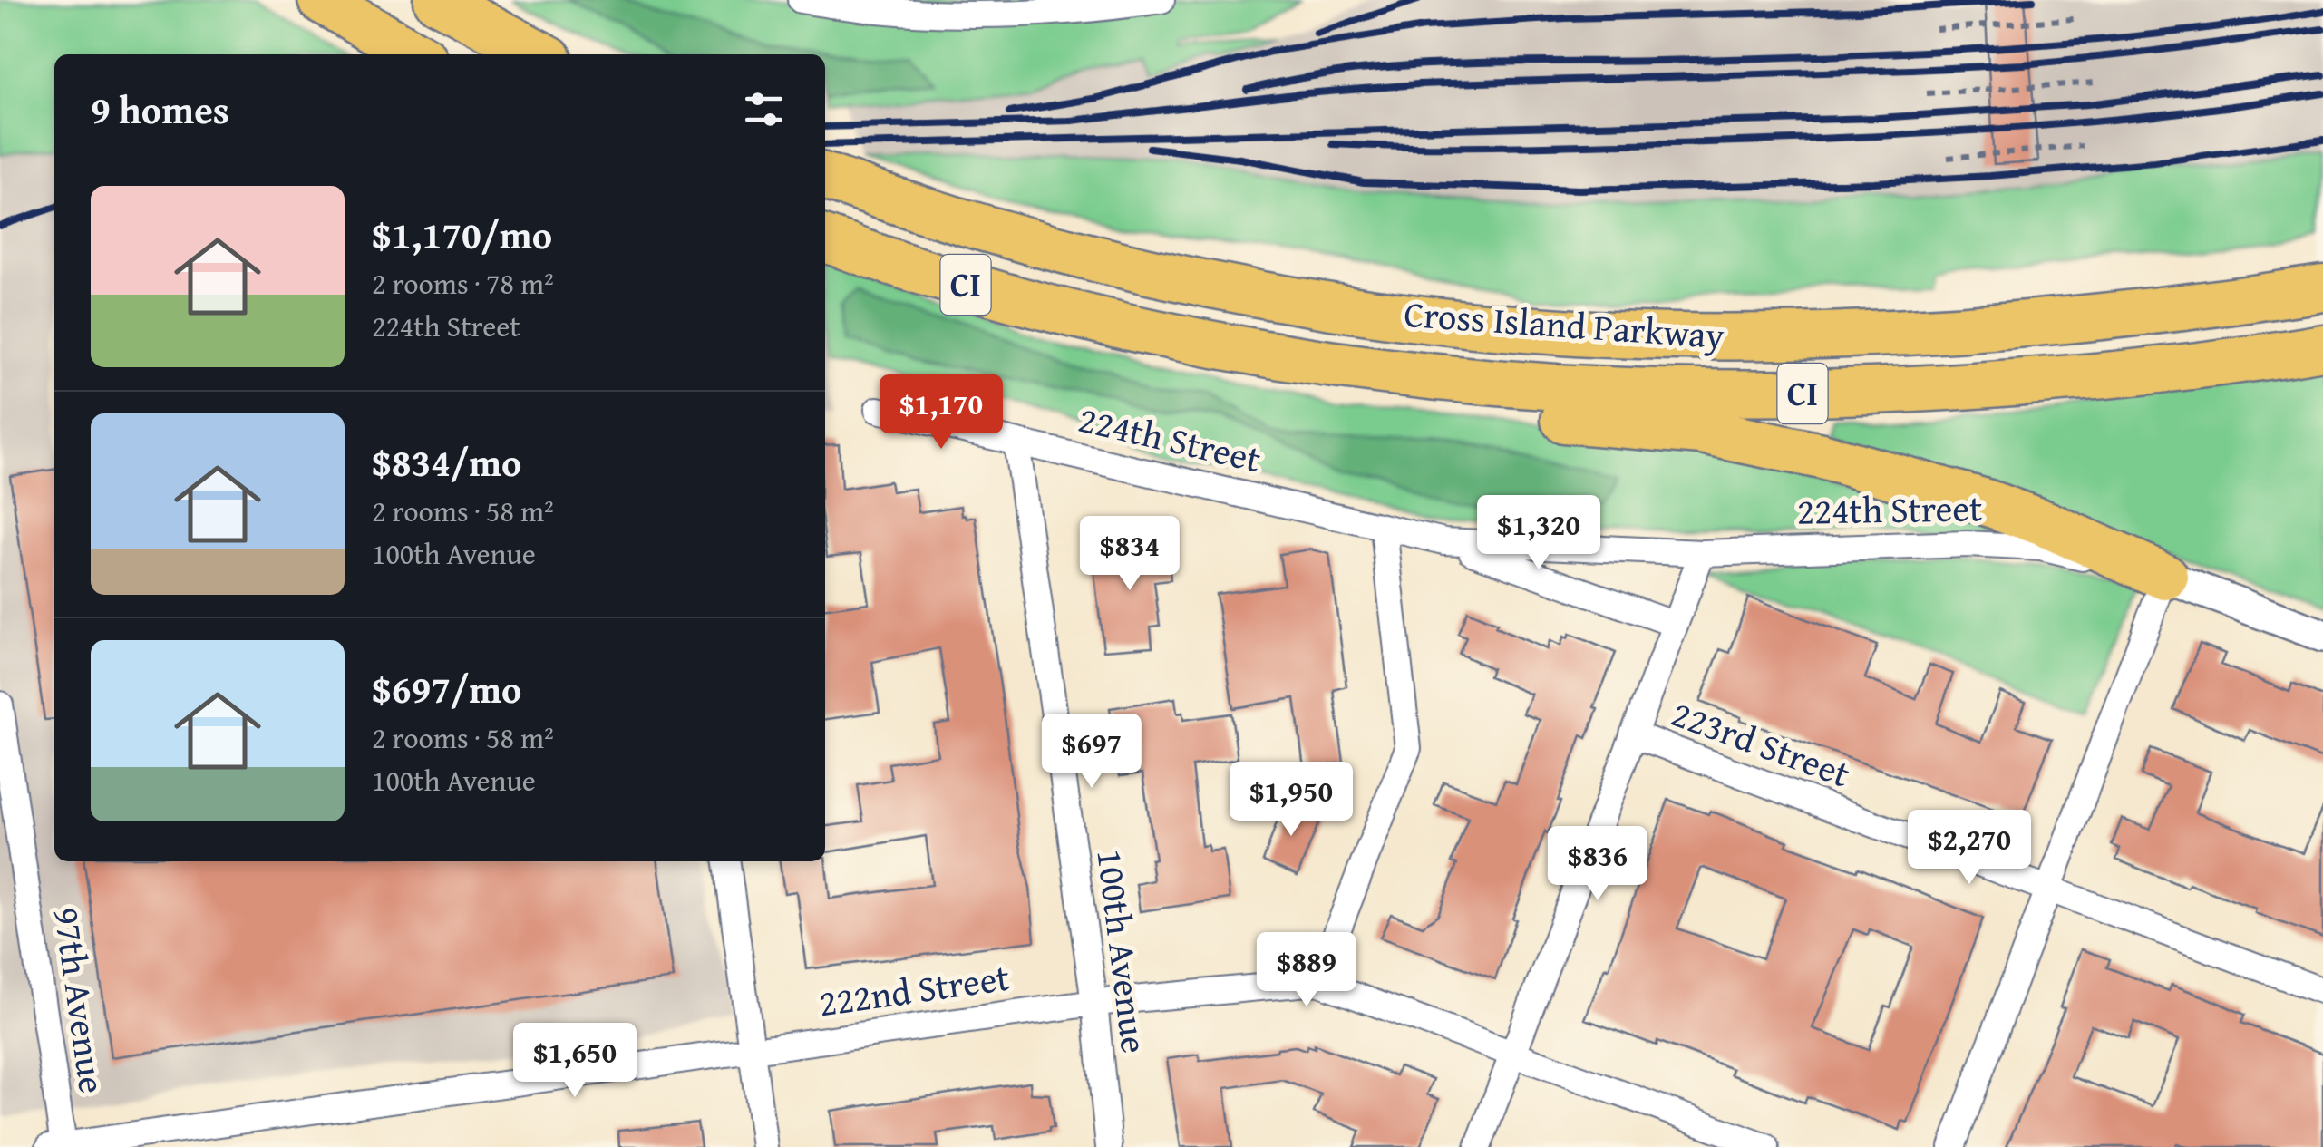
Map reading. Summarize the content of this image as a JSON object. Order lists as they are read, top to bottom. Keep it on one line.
{"streets":{"highway":["CI","Cross Island Parkway"],"street":["224th Street","223rd Street","100th Avenue","222nd Street","97th Avenue"]},"crossings":[["224th Street","100th Avenue"],["100th Avenue","222nd Street"],["222nd Street","97th Avenue"]],"page":{"heading":"9 homes","list":[{"name":"$1,170/mo","note":"2 rooms · 78 m² · 224th Street"},{"name":"$834/mo","note":"2 rooms · 58 m² · 100th Avenue"},{"name":"$697/mo","note":"2 rooms · 58 m² · 100th Avenue"}],"price":["$1,170","$1,320","$834","$697","$1,950","$2,270","$836","$889","$1,650"]}}
